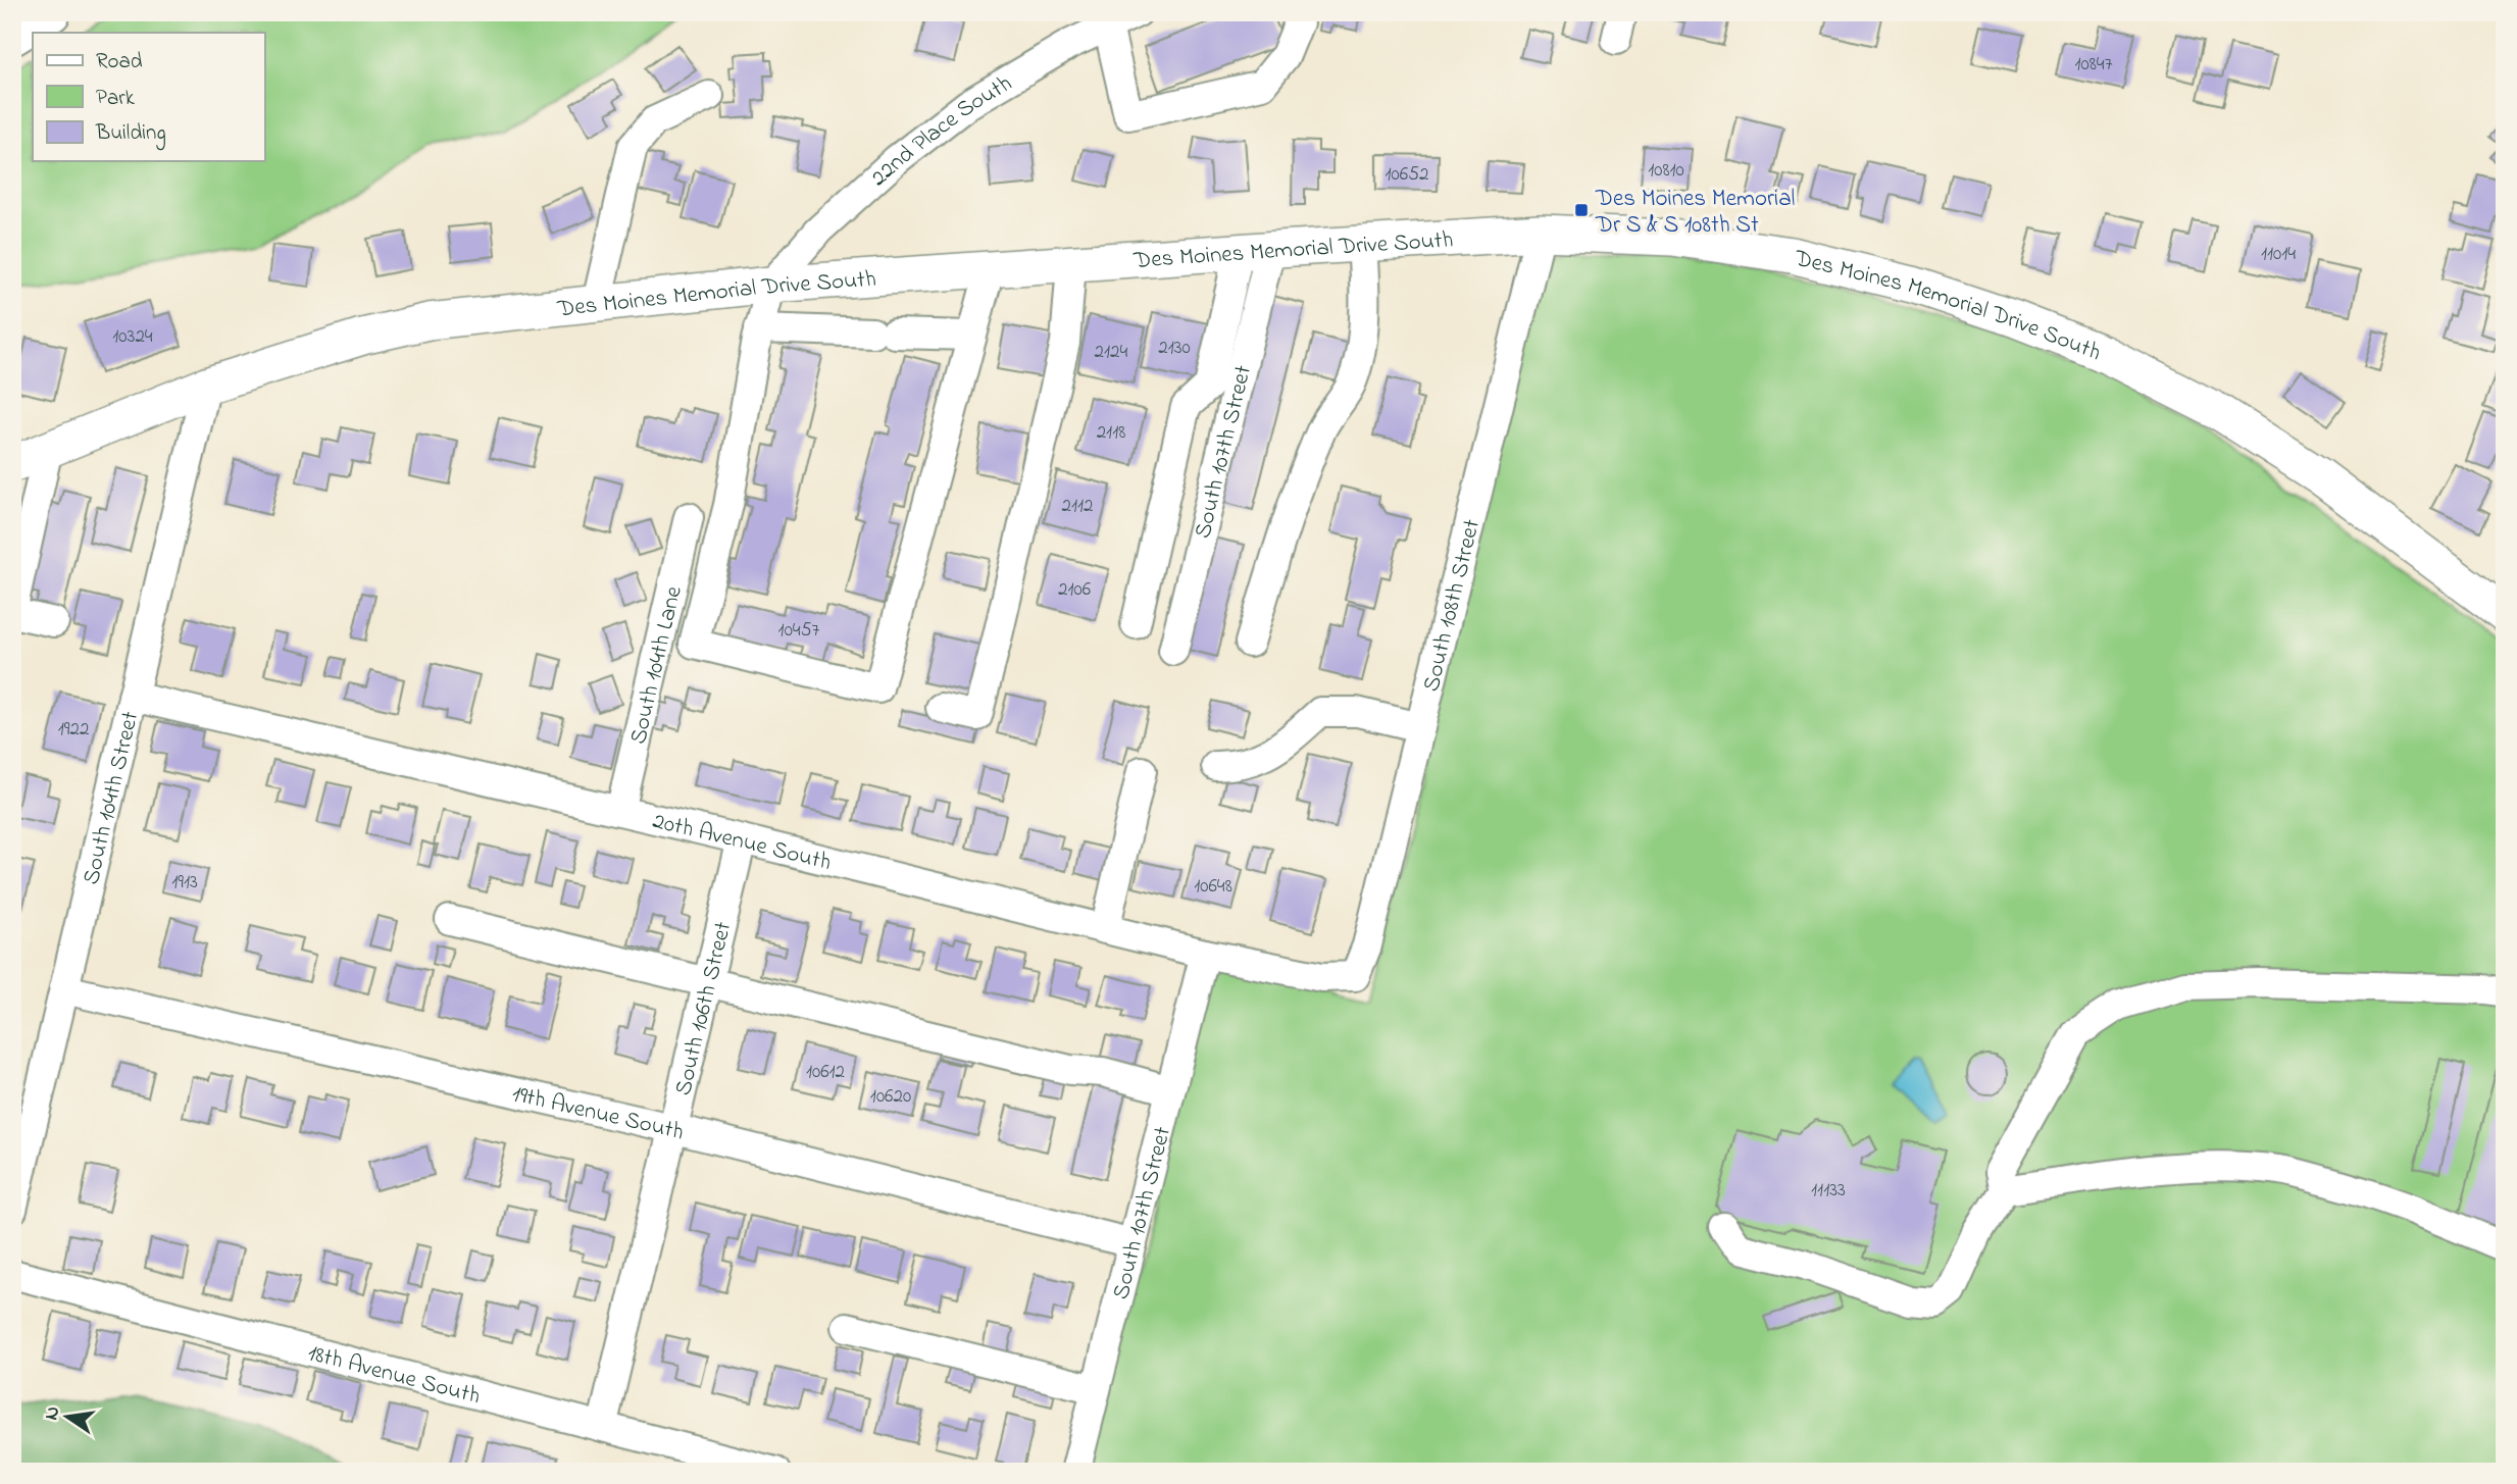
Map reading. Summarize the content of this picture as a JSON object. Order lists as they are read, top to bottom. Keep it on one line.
{"streets":{"main road":["Des Moines Memorial Drive South"],"street":["22nd Place South","South 107th Street","South 108th Street","South 104th Lane","South 104th Street","20th Avenue South","South 106th Street","19th Avenue South","18th Avenue South"]},"crossings":[["22nd Place South","Des Moines Memorial Drive South"],["Des Moines Memorial Drive South","South 107th Street"],["Des Moines Memorial Drive South","South 108th Street"],["Des Moines Memorial Drive South","South 104th Street"],["South 107th Street","20th Avenue South"],["South 107th Street","19th Avenue South"],["South 108th Street","20th Avenue South"],["South 104th Lane","20th Avenue South"],["South 104th Street","20th Avenue South"],["South 104th Street","19th Avenue South"],["20th Avenue South","South 106th Street"],["South 106th Street","19th Avenue South"],["South 106th Street","18th Avenue South"]],"places":{"transit":["Des Moines Memorial Dr S & S 108th St"]},"house_numbers":["10847","10810","10652","11014","10324","2130","2124","2118","2112","2106","10457","1922","1913","10648","10612","10620","11133"],"legend":["Road","Park","Building"],"north":"left"}
